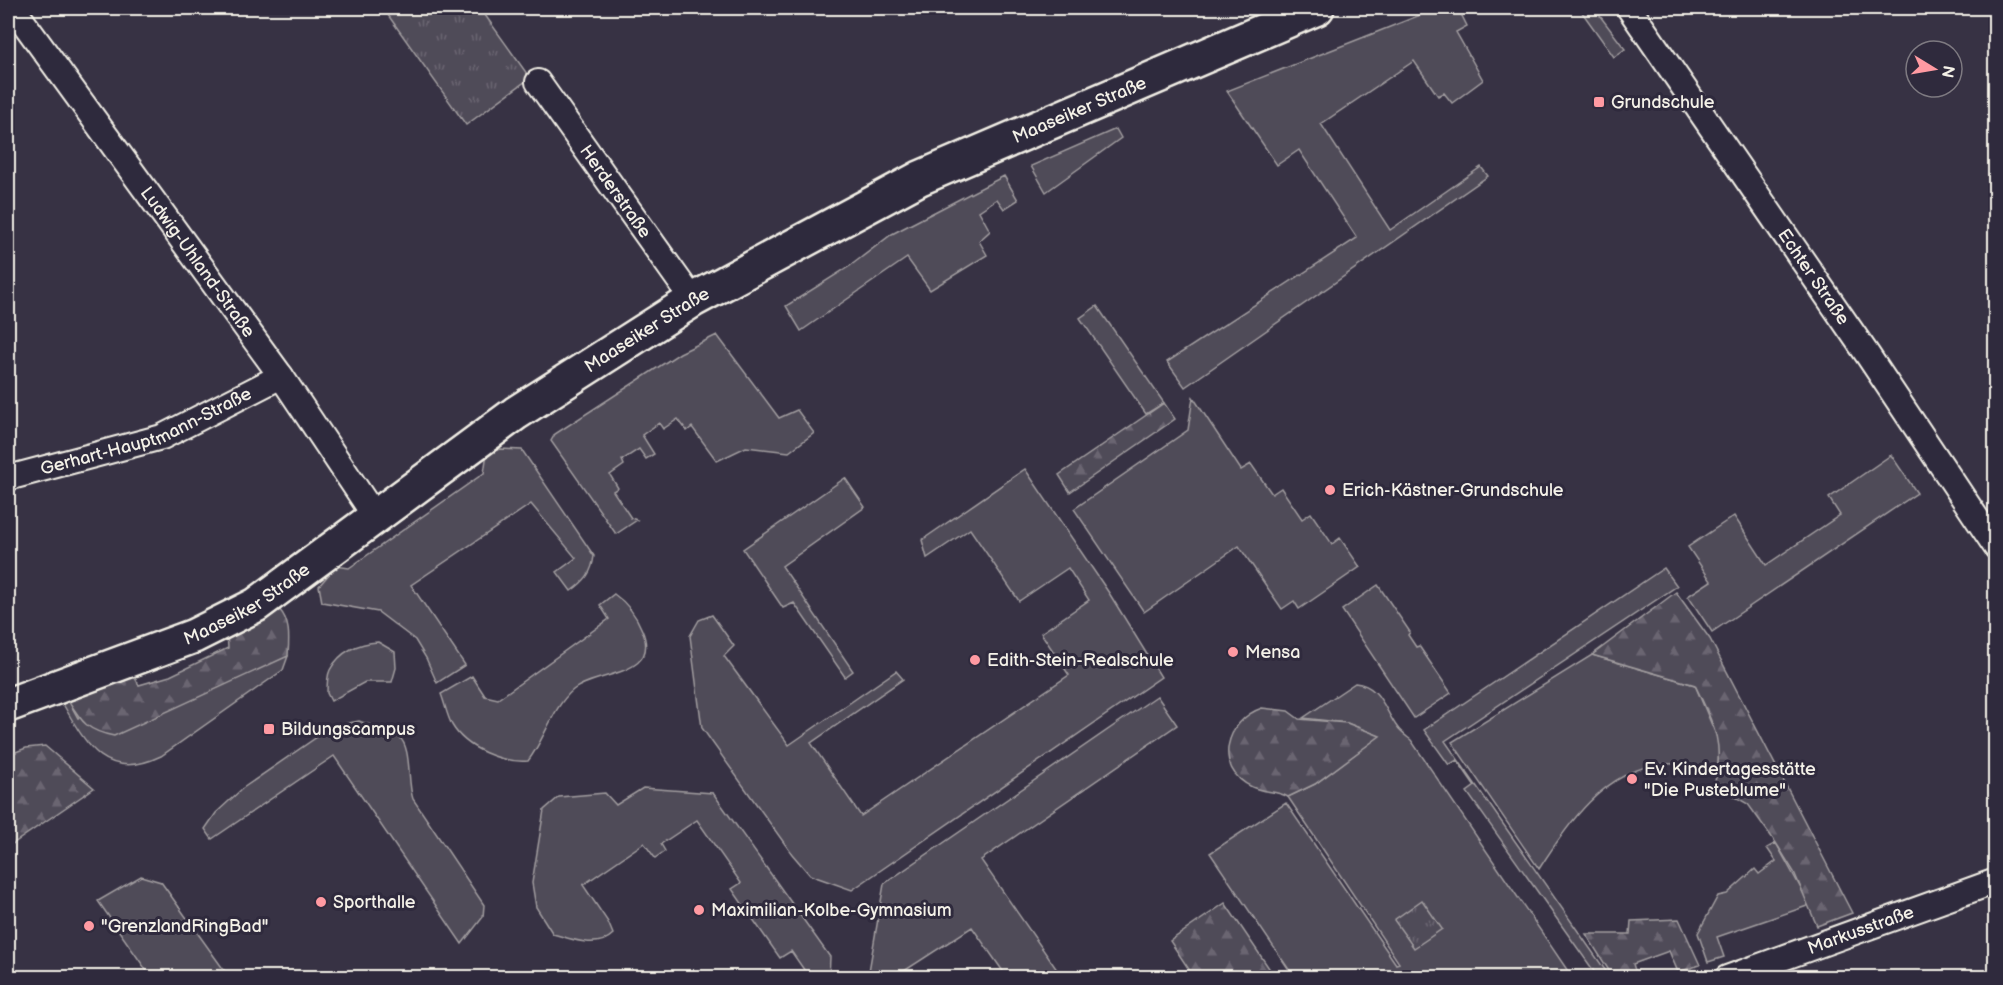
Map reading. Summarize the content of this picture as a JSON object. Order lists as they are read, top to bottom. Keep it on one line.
{"streets":{"street":["Maaseiker Straße","Herderstraße","Ludwig-Uhland-Straße","Echter Straße","Gerhart-Hauptmann-Straße","Markusstraße"]},"crossings":[["Maaseiker Straße","Herderstraße"],["Maaseiker Straße","Ludwig-Uhland-Straße"],["Ludwig-Uhland-Straße","Gerhart-Hauptmann-Straße"]],"places":{"transit":["Grundschule","Bildungscampus"],"other":["Erich-Kästner-Grundschule","Mensa","Edith-Stein-Realschule","Ev. Kindertagesstätte \"Die Pusteblume\"","Sporthalle","Maximilian-Kolbe-Gymnasium","\"GrenzlandRingBad\""]},"north":"right"}
